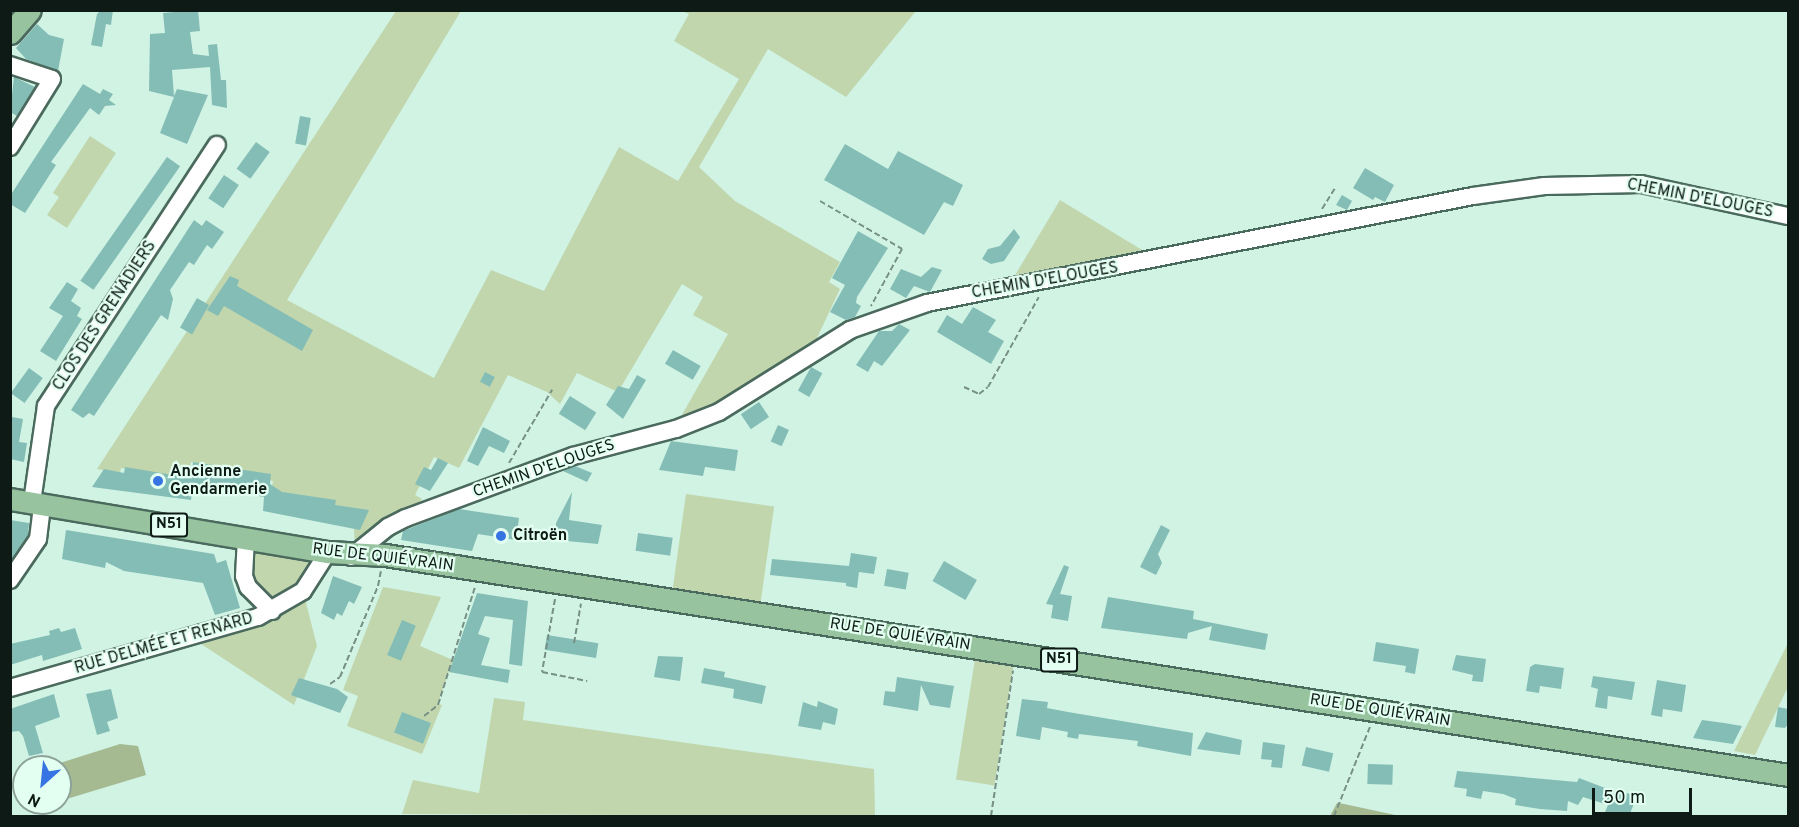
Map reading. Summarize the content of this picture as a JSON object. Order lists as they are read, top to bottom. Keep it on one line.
{"streets":{"main road":["N51","RUE DE QUIÉVRAIN"],"street":["CHEMIN D'ELOUGES","CLOS DES GRENADIERS","RUE DELMÉE ET RENARD"]},"crossings":[["CHEMIN D'ELOUGES","N51"],["CHEMIN D'ELOUGES","RUE DE QUIÉVRAIN"],["CLOS DES GRENADIERS","RUE DE QUIÉVRAIN"],["N51","RUE DE QUIÉVRAIN"],["N51","RUE DELMÉE ET RENARD"],["RUE DE QUIÉVRAIN","RUE DELMÉE ET RENARD"]],"places":["Ancienne Gendarmerie","Citroën"],"scale_bar":"50 m","north":"bottom left"}
